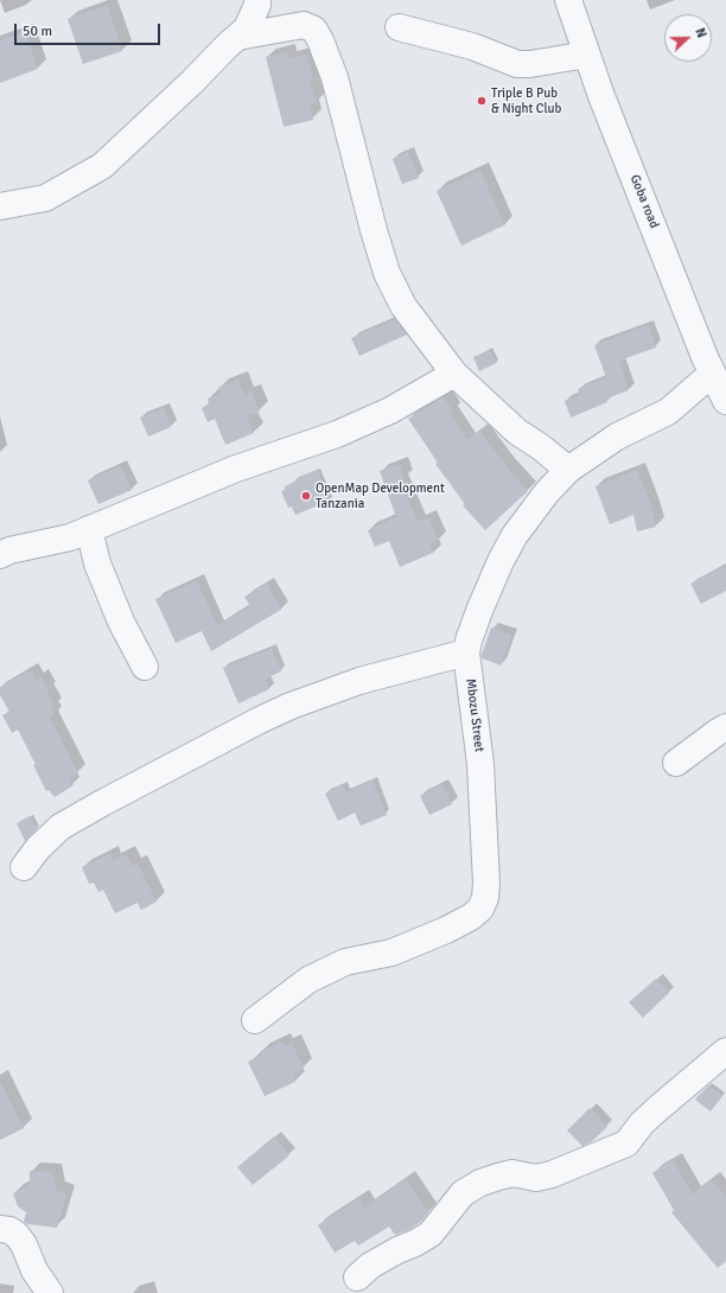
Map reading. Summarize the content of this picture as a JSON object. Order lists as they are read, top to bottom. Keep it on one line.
{"streets":{"street":["Goba road","Mbozu Street"]},"crossings":[["Goba road","Mbozu Street"]],"places":["Triple B Pub & Night Club","OpenMap Development Tanzania"],"scale_bar":"50 m","north":"right"}
